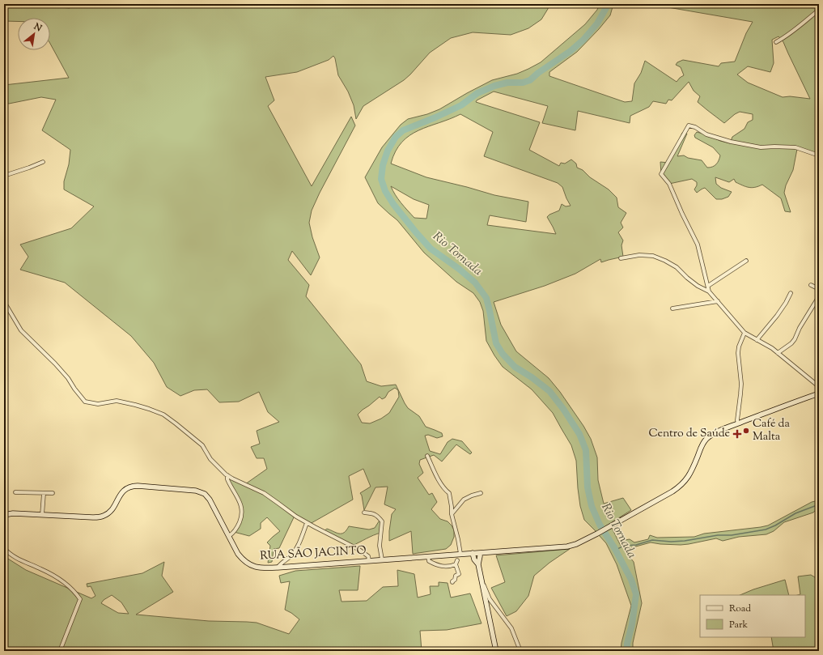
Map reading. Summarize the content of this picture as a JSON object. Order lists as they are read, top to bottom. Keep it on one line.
{"streets":{"main road":["RUA SÃO JACINTO"]},"water":["Rio Tornada"],"places":{"other":["Café da Malta"],"health":["Centro de Saúde"]},"legend":["Road","Park"],"north":"top right"}
